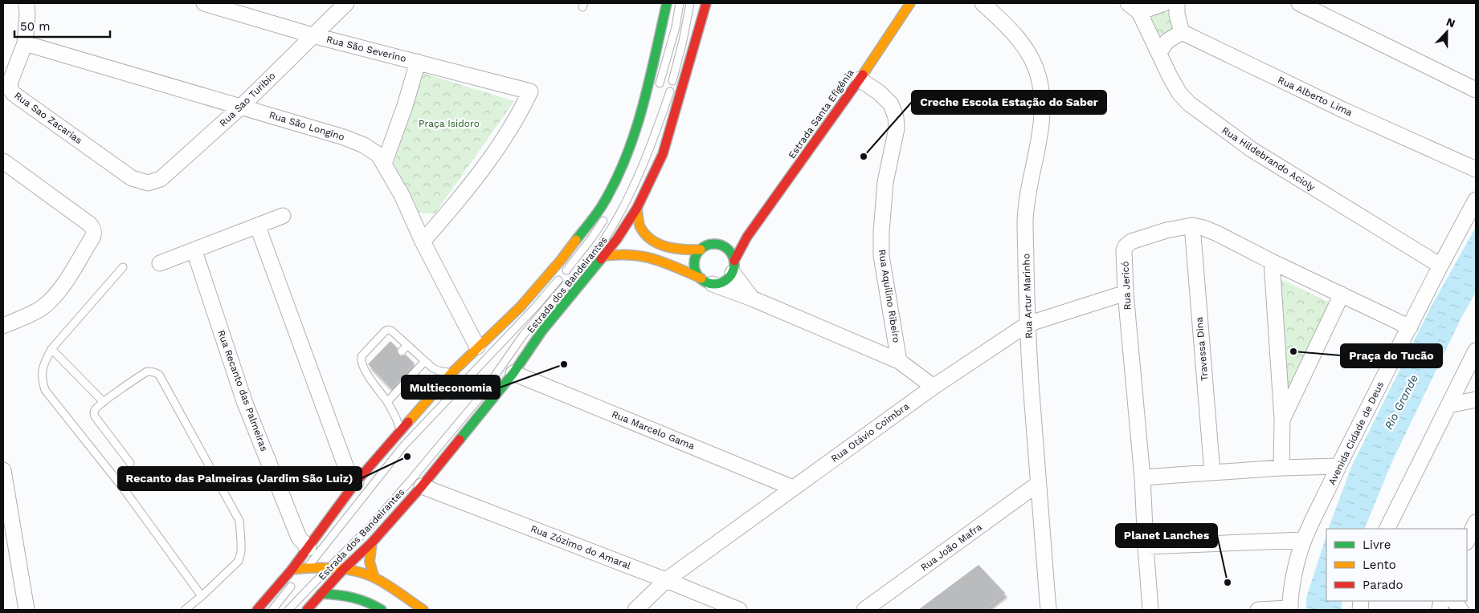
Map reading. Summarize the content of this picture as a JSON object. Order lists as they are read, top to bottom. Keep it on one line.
{"streets":{"main road":["Estrada Santa Efigênia","Estrada dos Bandeirantes"],"street":["Rua São Severino","Rua Alberto Lima","Rua Sao Turibio","Rua Sao Zacarias","Rua São Longino","Rua Hildebrando Acioly","Rua Jericó","Rua Aquilino Ribeiro","Rua Artur Marinho","Travessa Dina","Rua Recanto das Palmeiras","Rua Marcelo Gama","Rua Otávio Coimbra","Avenida Cidade de Deus","Rua Zózimo do Amaral","Rua João Mafra"]},"crossings":[["Rua São Severino","Rua Sao Turibio"],["Rua São Severino","Rua São Longino"],["Rua Sao Turibio","Rua Sao Zacarias"],["Rua Sao Turibio","Rua São Longino"],["Estrada Santa Efigênia","Rua Aquilino Ribeiro"],["Rua Sao Zacarias","Rua São Longino"],["Rua São Longino","Estrada dos Bandeirantes"],["Rua Hildebrando Acioly","Avenida Cidade de Deus"],["Estrada dos Bandeirantes","Rua Recanto das Palmeiras"],["Estrada dos Bandeirantes","Rua Marcelo Gama"],["Estrada dos Bandeirantes","Rua Zózimo do Amaral"],["Rua Jericó","Travessa Dina"],["Rua Jericó","Rua Otávio Coimbra"],["Rua Jericó","Avenida Cidade de Deus"],["Rua Artur Marinho","Rua Otávio Coimbra"],["Rua Artur Marinho","Rua João Mafra"],["Rua Marcelo Gama","Rua Otávio Coimbra"],["Rua Otávio Coimbra","Rua Zózimo do Amaral"]],"water":["Rio Grande"],"parks":["Praça Isidoro"],"places":["Creche Escola Estação do Saber","Praça do Tucão","Multieconomia","Recanto das Palmeiras (Jardim São Luiz)","Planet Lanches"],"legend":["Livre","Lento","Parado"],"scale_bar":"50 m","north":"top"}
